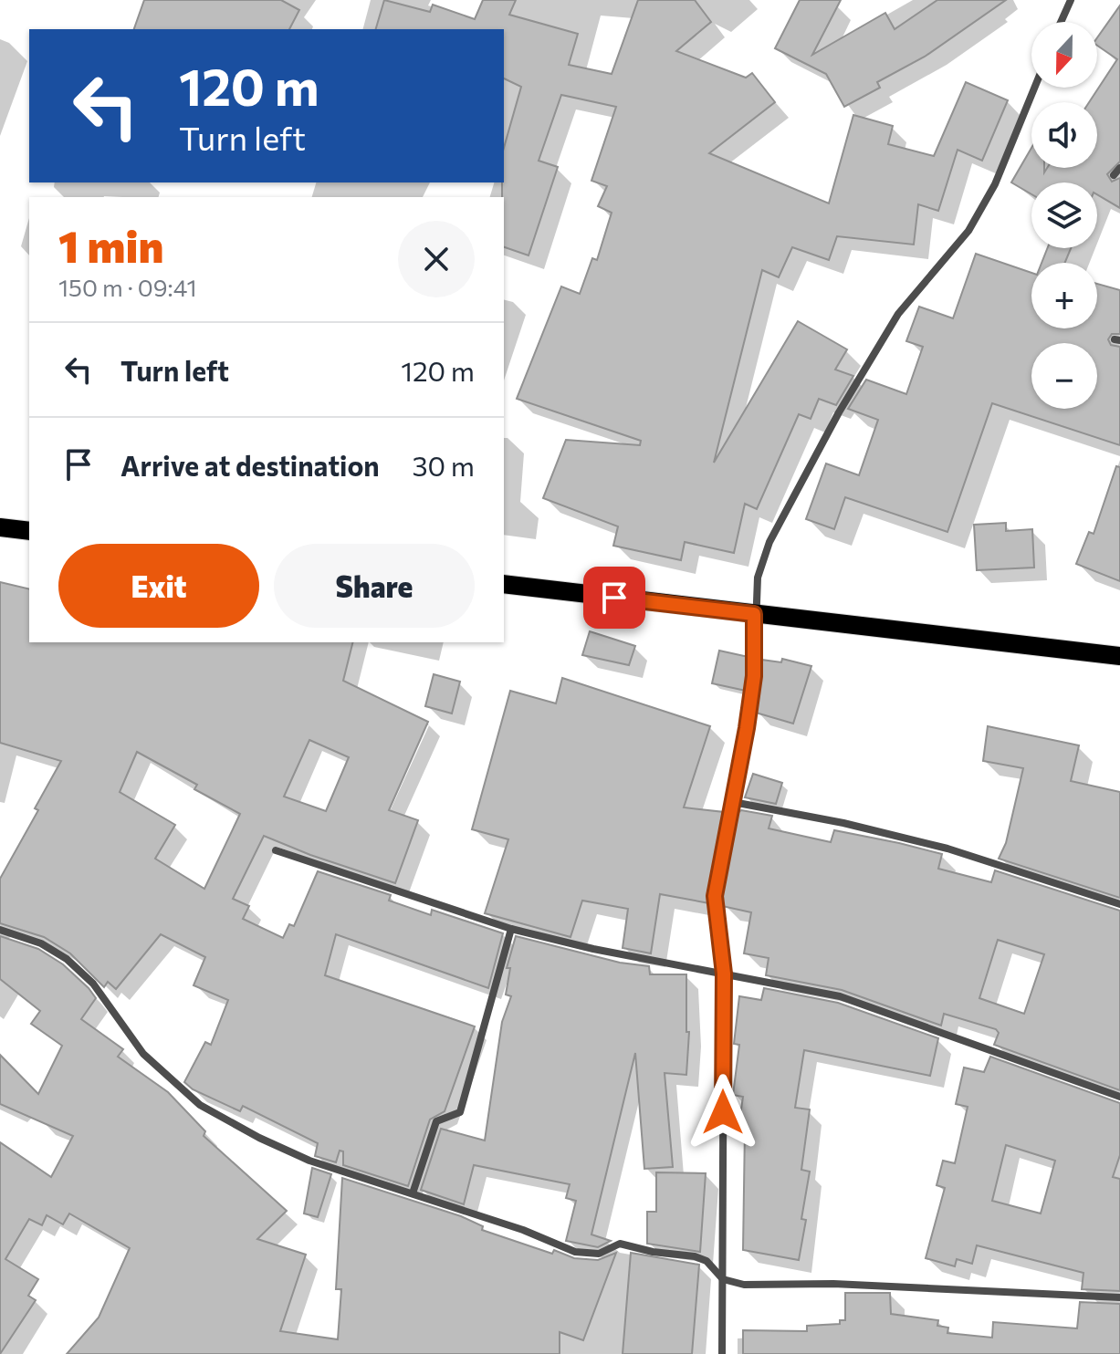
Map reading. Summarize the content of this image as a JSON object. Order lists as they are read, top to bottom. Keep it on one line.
{"north":"bottom","page":{"map_buttons":["+","−"],"turn":["120 m","Turn left"],"heading":["1 min","150 m · 09:41"],"list":[{"name":"Turn left","value":"120 m"},{"name":"Arrive at destination","value":"30 m"}],"buttons":["Exit","Share"]}}
